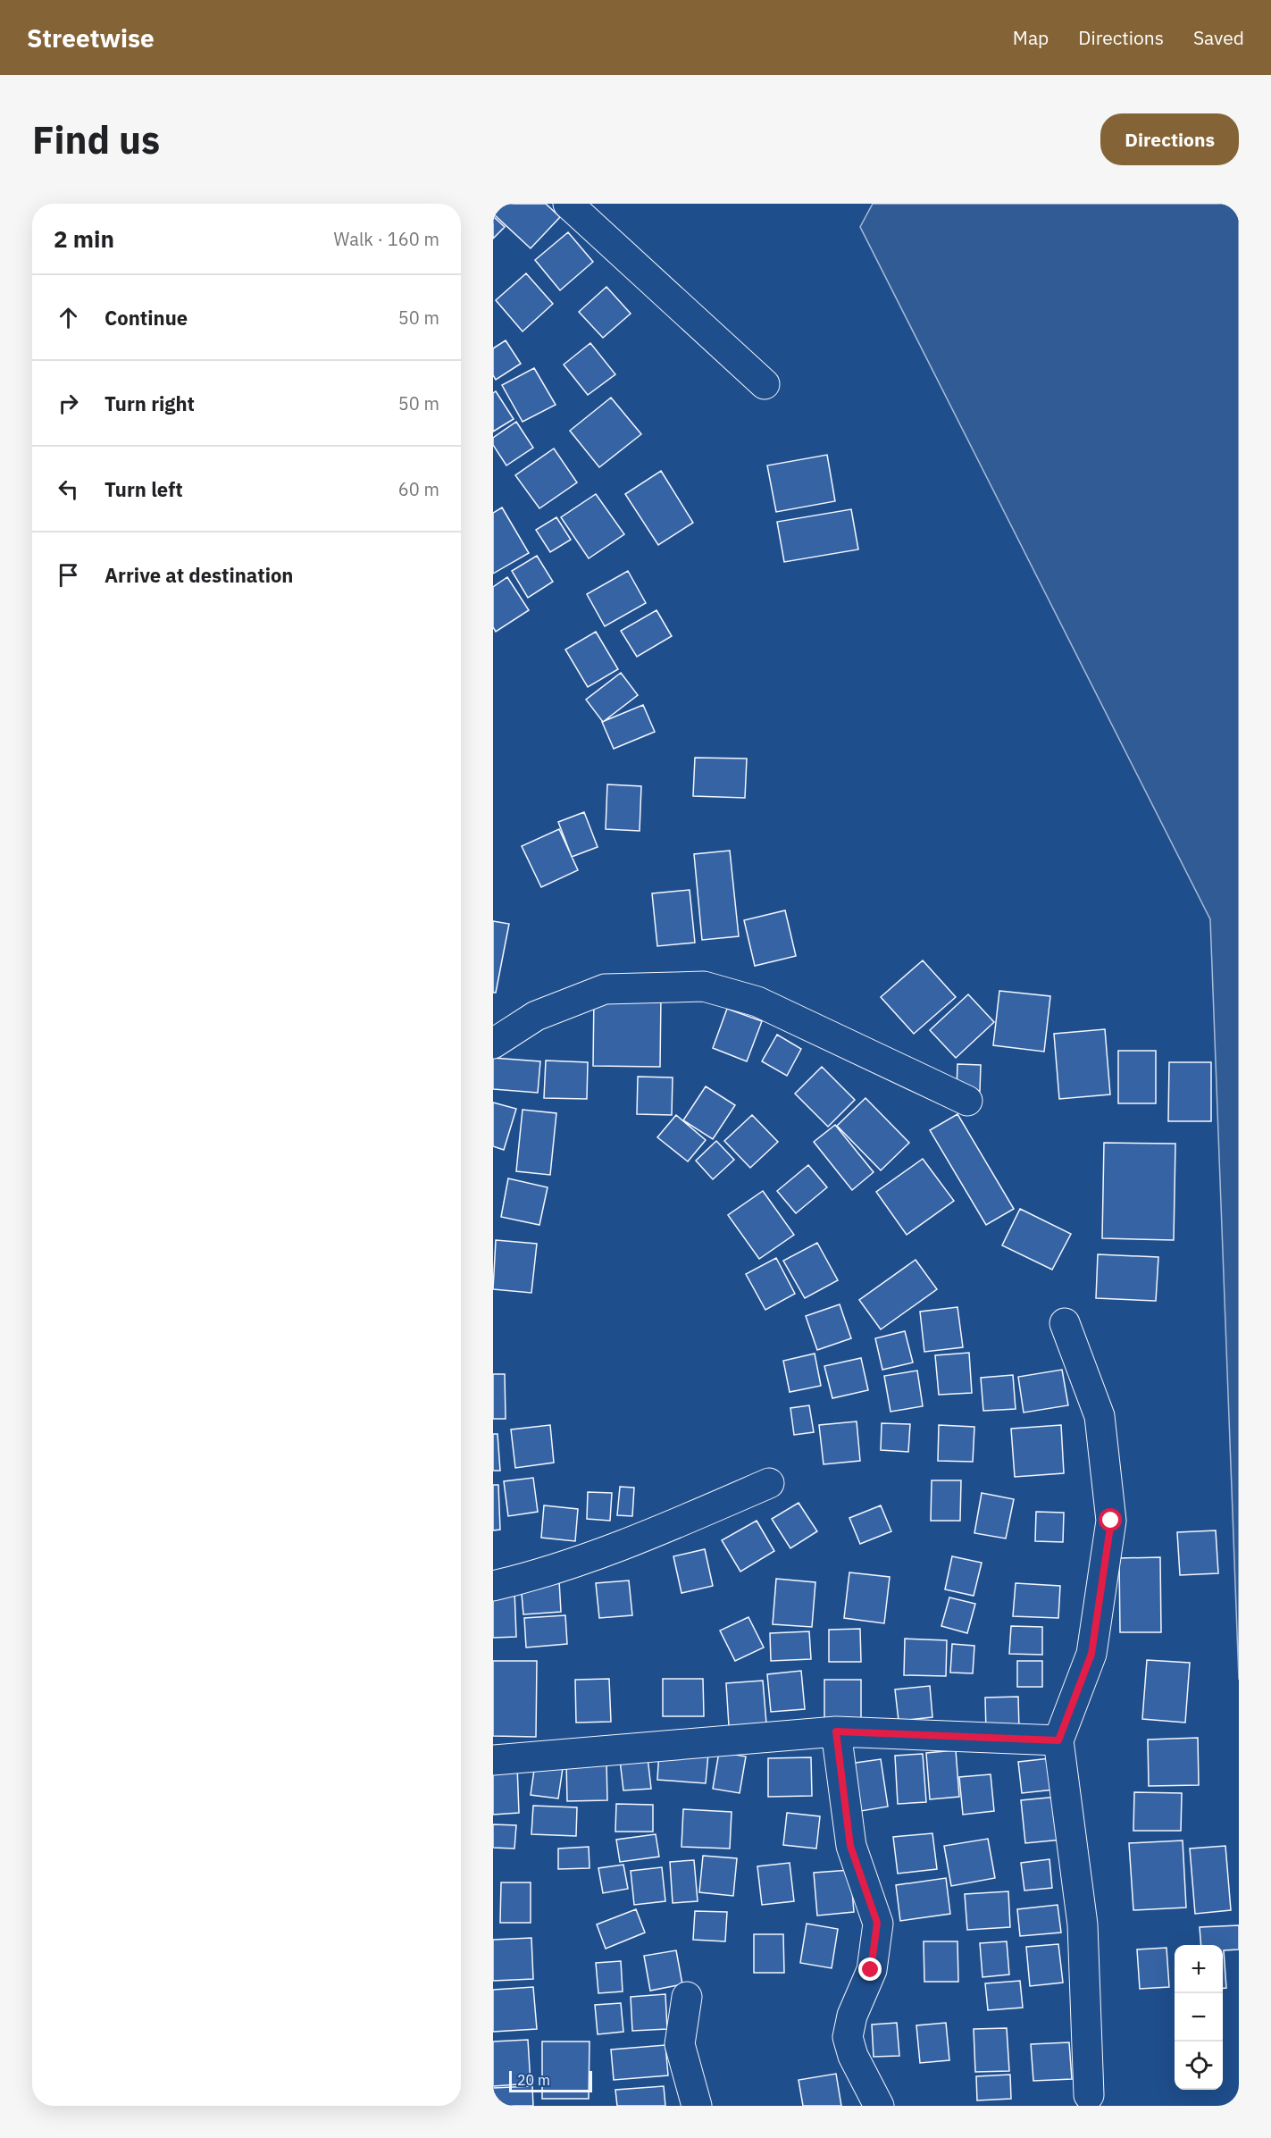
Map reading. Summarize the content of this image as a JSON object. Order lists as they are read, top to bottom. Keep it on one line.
{"scale_bar":"20 m","page":{"header":"Streetwise","nav":["Map","Directions","Saved"],"buttons":"Directions","title":"Find us","heading":["2 min","Walk · 160 m"],"list":[["Continue","50 m"],["Turn right","50 m"],["Turn left","60 m"],"Arrive at destination"],"map_buttons":["+","−"],"scale":"20 m"}}
